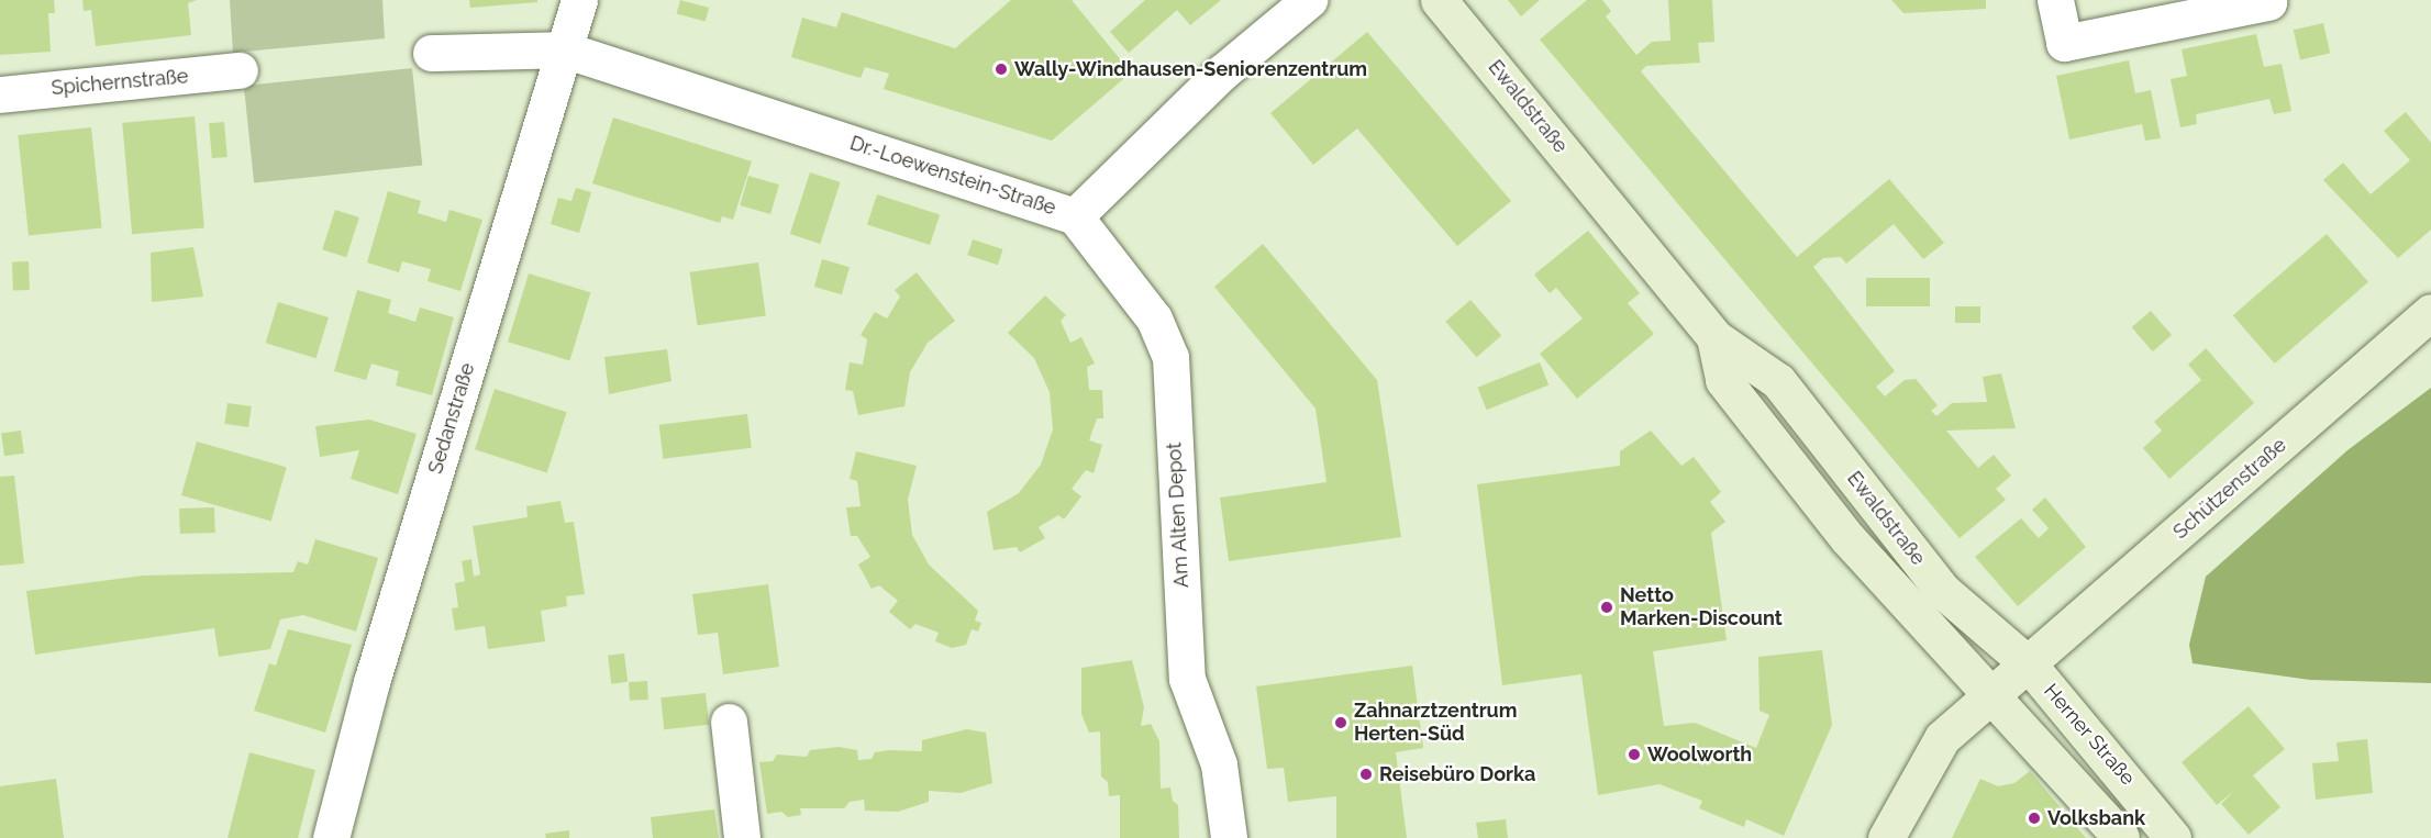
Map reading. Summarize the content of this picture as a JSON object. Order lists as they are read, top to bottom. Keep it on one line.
{"streets":{"main road":["Ewaldstraße","Schützenstraße","Herner Straße"],"street":["Spichernstraße","Dr.-Loewenstein-Straße","Sedanstraße","Am Alten Depot"]},"crossings":[["Ewaldstraße","Schützenstraße"],["Ewaldstraße","Herner Straße"],["Dr.-Loewenstein-Straße","Sedanstraße"],["Dr.-Loewenstein-Straße","Am Alten Depot"],["Schützenstraße","Herner Straße"]],"places":["Wally-Windhausen-Seniorenzentrum","Netto Marken-Discount","Zahnarztzentrum Herten-Süd","Woolworth","Reisebüro Dorka","Volksbank"]}
